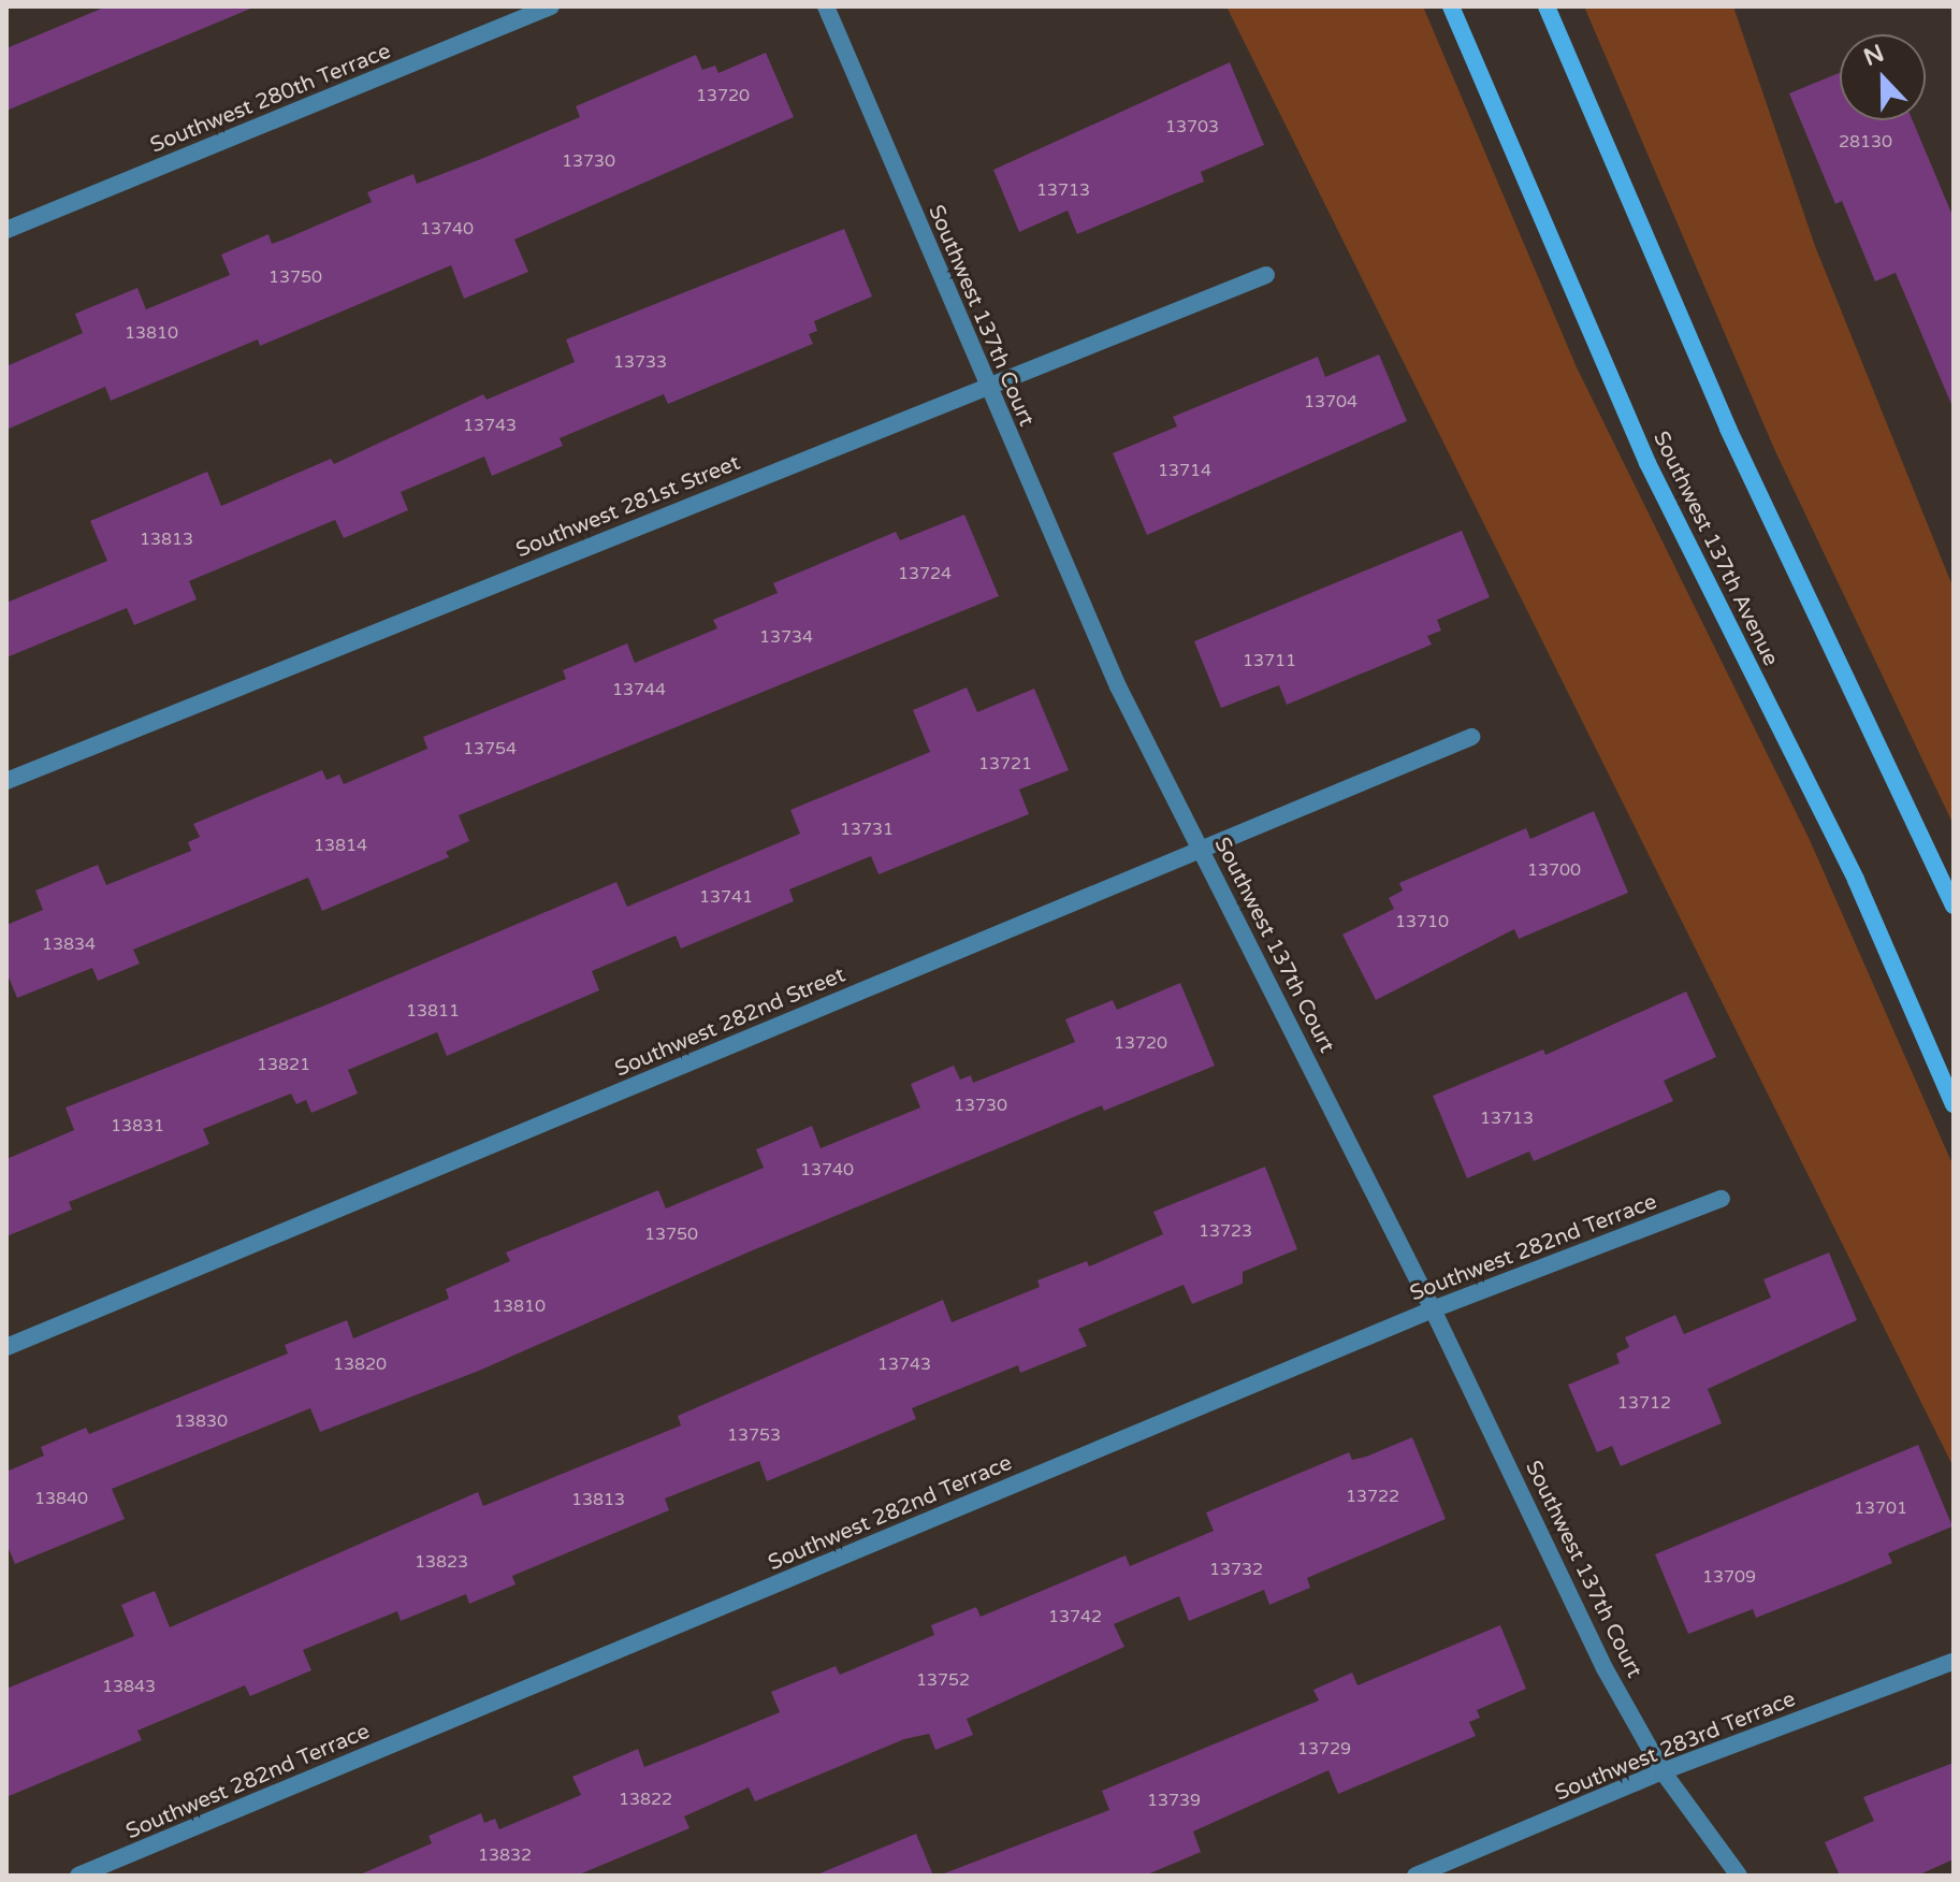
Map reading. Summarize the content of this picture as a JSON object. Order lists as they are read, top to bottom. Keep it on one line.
{"streets":{"main road":["Southwest 137th Avenue"],"street":["Southwest 280th Terrace","Southwest 137th Court","Southwest 281st Street","Southwest 282nd Street","Southwest 282nd Terrace","Southwest 283rd Terrace"]},"crossings":[["Southwest 137th Court","Southwest 281st Street"],["Southwest 137th Court","Southwest 282nd Street"],["Southwest 137th Court","Southwest 282nd Terrace"],["Southwest 137th Court","Southwest 283rd Terrace"]],"house_numbers":["13720","13703","28130","13730","13713","13740","13750","13810","13733","13704","13743","13714","13813","13724","13734","13711","13744","13754","13721","13731","13814","13700","13741","13710","13834","13811","13720","13821","13730","13713","13831","13740","13723","13750","13810","13820","13743","13712","13830","13753","13722","13840","13813","13701","13823","13732","13709","13742","13752","13843","13729","13822","13739","13832"],"north":"top"}
